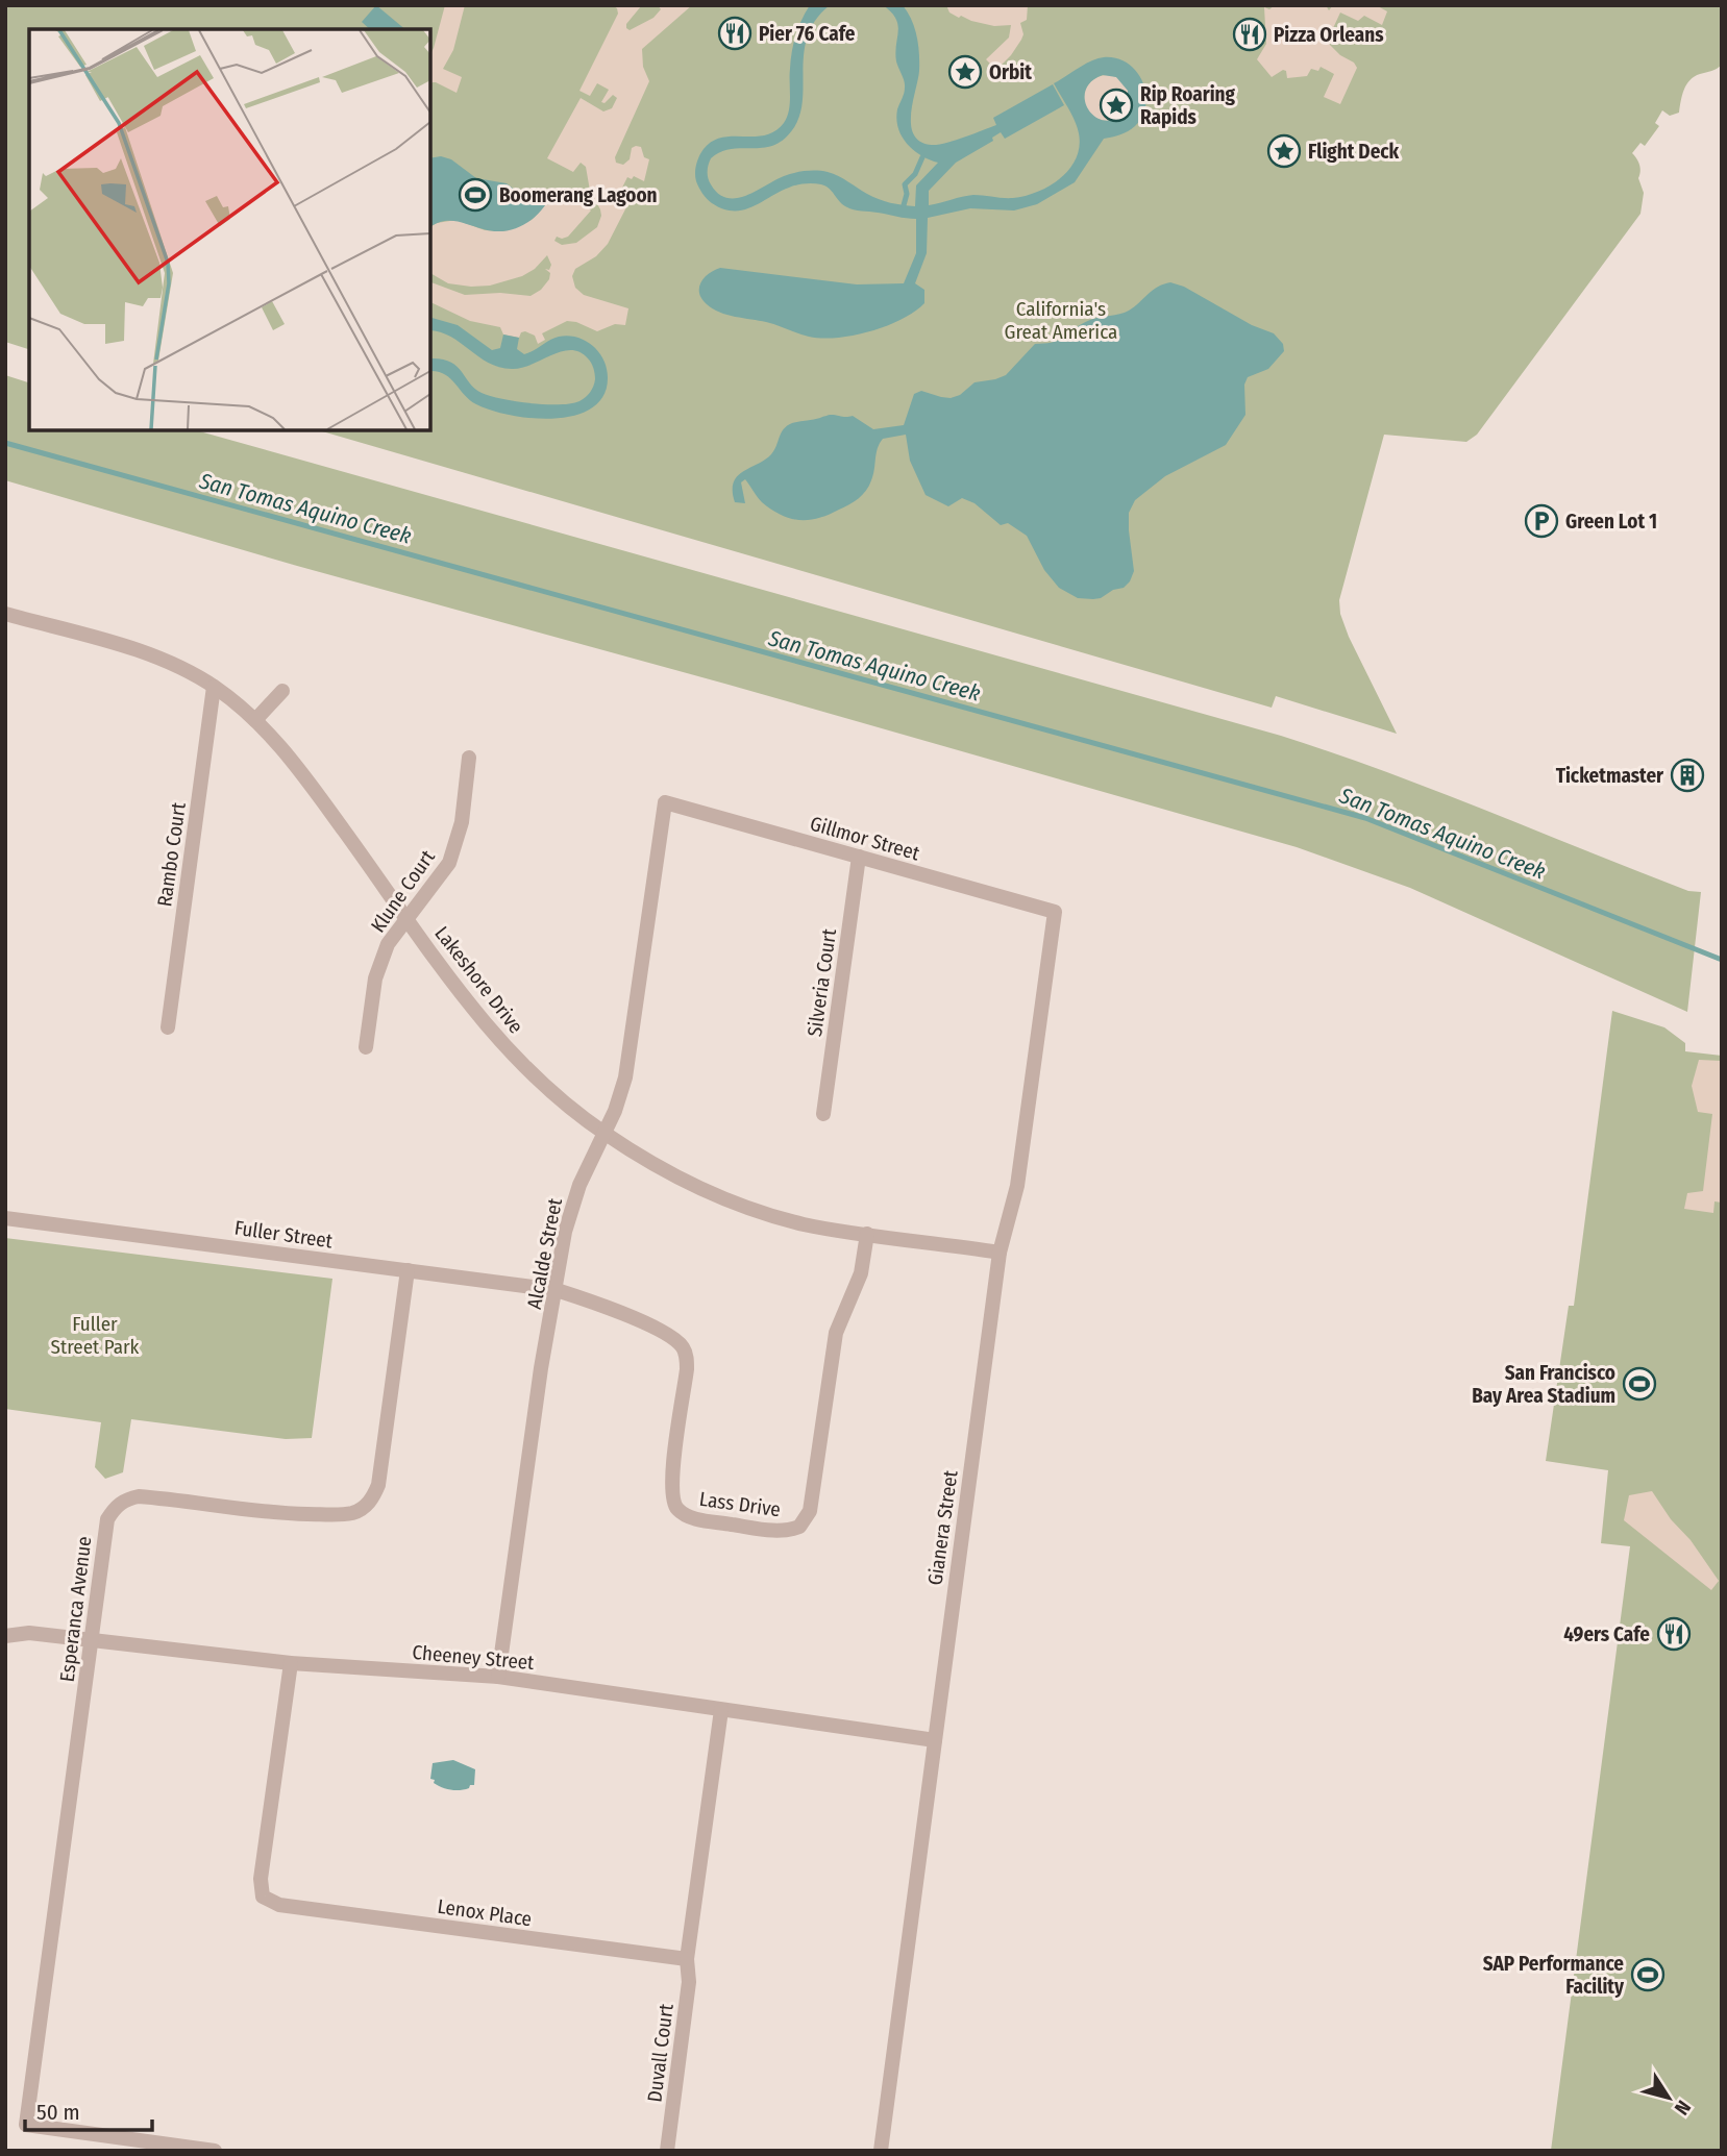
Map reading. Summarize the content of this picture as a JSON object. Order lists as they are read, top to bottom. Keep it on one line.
{"streets":{"street":["Gillmor Street","Rambo Court","Klune Court","Lakeshore Drive","Silveria Court","Fuller Street","Alcalde Street","Lass Drive","Gianera Street","Esperanca Avenue","Cheeney Street","Lenox Place","Duvall Court"]},"crossings":[["Gillmor Street","Silveria Court"],["Gillmor Street","Alcalde Street"],["Gillmor Street","Gianera Street"],["Rambo Court","Lakeshore Drive"],["Klune Court","Lakeshore Drive"],["Lakeshore Drive","Alcalde Street"],["Lakeshore Drive","Lass Drive"],["Lakeshore Drive","Gianera Street"],["Fuller Street","Alcalde Street"],["Fuller Street","Lass Drive"],["Fuller Street","Esperanca Avenue"],["Alcalde Street","Lass Drive"],["Alcalde Street","Cheeney Street"],["Gianera Street","Cheeney Street"],["Esperanca Avenue","Cheeney Street"],["Cheeney Street","Lenox Place"],["Lenox Place","Duvall Court"]],"water":["San Tomas Aquino Creek"],"parks":["California's Great America","Fuller Street Park"],"places":{"restaurant":["Pier 76 Cafe","Pizza Orleans","49ers Cafe"],"place":["Orbit","Rip Roaring Rapids","Flight Deck"],"sports":["Boomerang Lagoon","San Francisco Bay Area Stadium","SAP Performance Facility"],"parking":["Green Lot 1"],"building":["Ticketmaster"]},"scale_bar":"50 m","north":"bottom right"}
